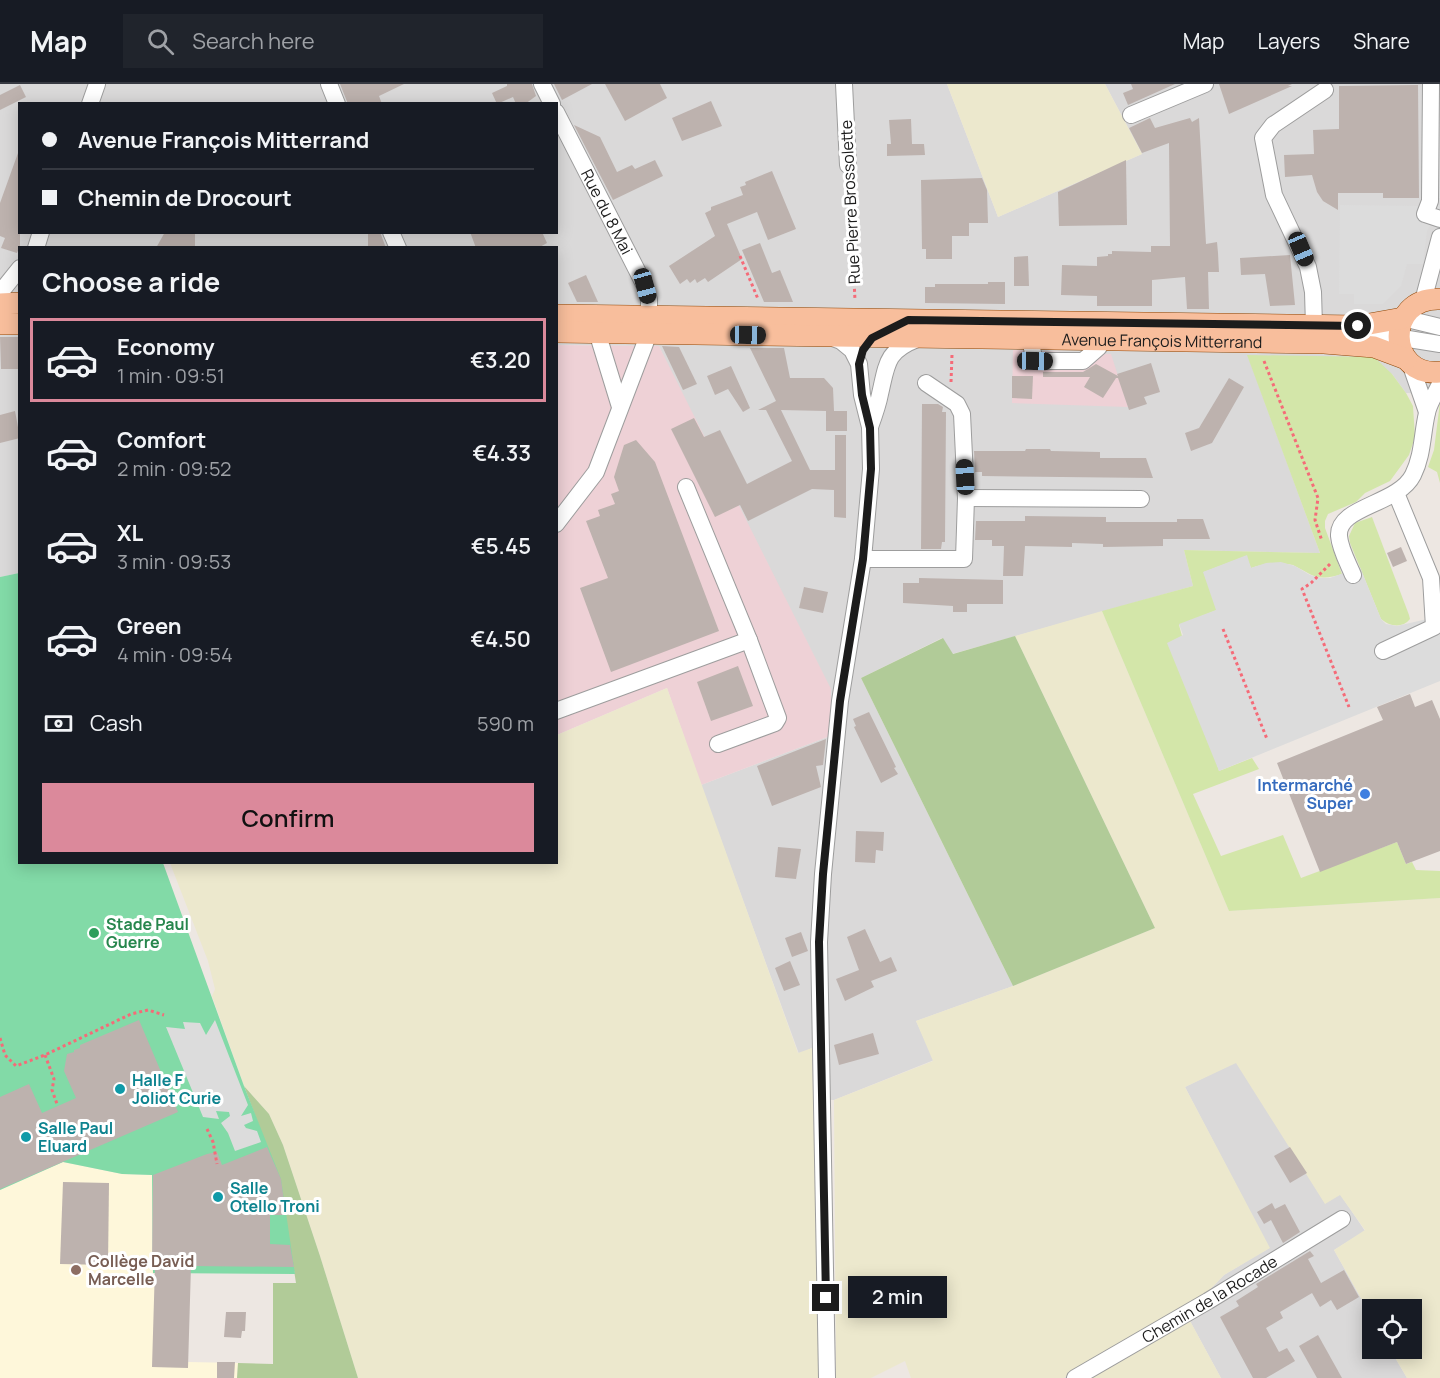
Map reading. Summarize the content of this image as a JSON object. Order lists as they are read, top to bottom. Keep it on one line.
{"streets":{"main road":["Avenue François Mitterrand"],"street":["Rue Pierre Brossolette","Rue du 8 Mai","Chemin de la Rocade"]},"crossings":[["Rue Pierre Brossolette","Avenue François Mitterrand"],["Rue du 8 Mai","Avenue François Mitterrand"]],"places":["Intermarché Super","Stade Paul Guerre","Halle F Joliot Curie","Salle Paul Eluard","Salle Otello Troni","Collège David Marcelle"],"page":{"header":"Map","search":"Search here","nav":["Map","Layers","Share"],"banner":["Avenue François Mitterrand","Chemin de Drocourt"],"heading":"Choose a ride","list":[{"name":"Economy","note":"1 min · 09:51","value":"€3.20"},{"name":"Comfort","note":"2 min · 09:52","value":"€4.33"},{"name":"XL","note":"3 min · 09:53","value":"€5.45"},{"name":"Green","note":"4 min · 09:54","value":"€4.50"}],"pay":["Cash","590 m"],"buttons":"Confirm","bubble":"2 min"}}
